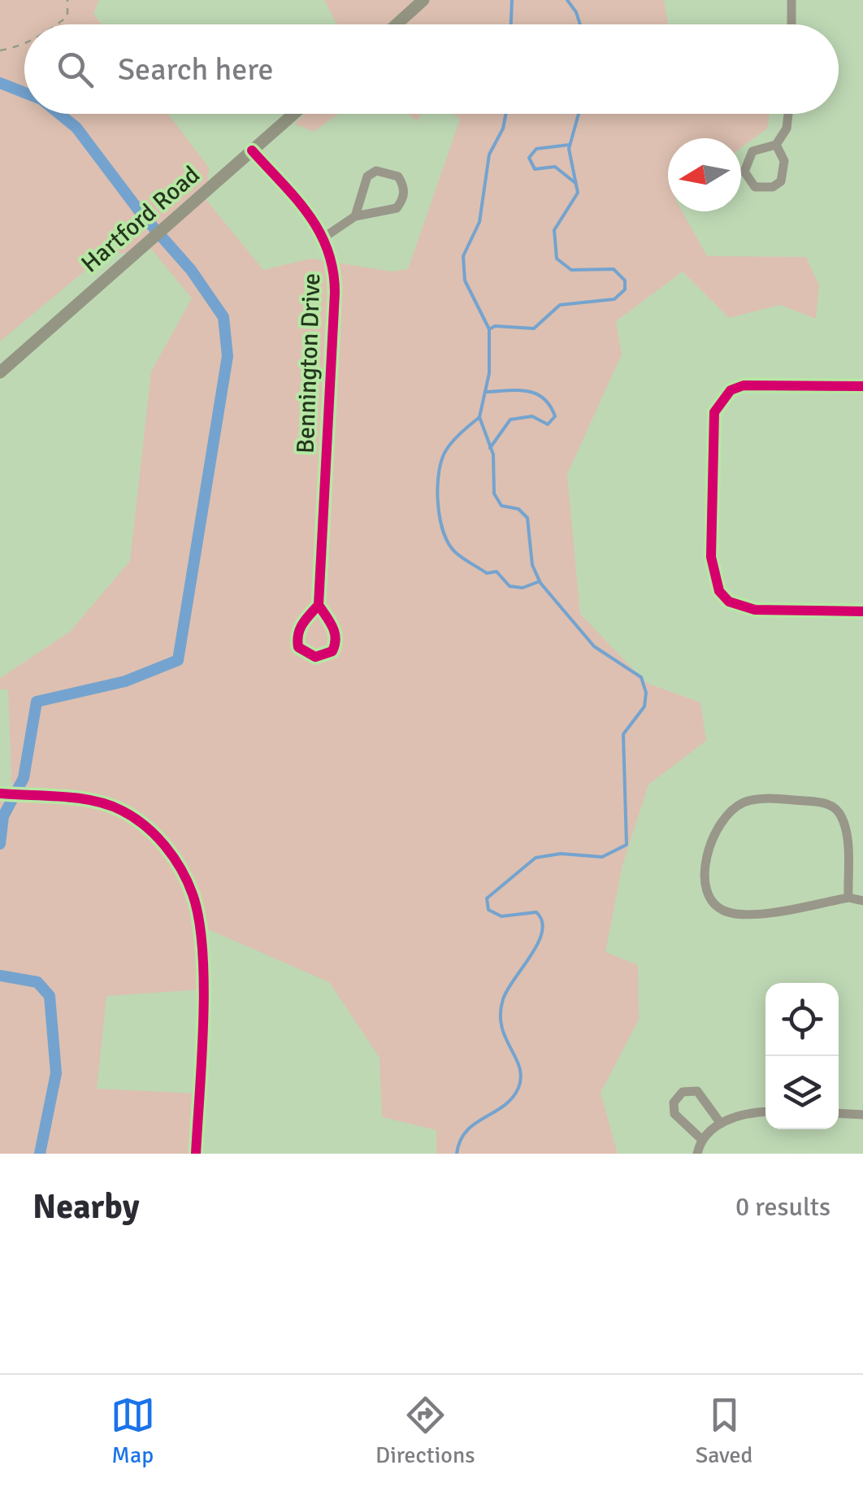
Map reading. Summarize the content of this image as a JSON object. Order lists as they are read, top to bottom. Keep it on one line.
{"streets":{"street":["Hartford Road","Bennington Drive"]},"crossings":[["Hartford Road","Bennington Drive"]],"north":"left","page":{"search":"Search here","heading":["Nearby","0 results"],"nav":["Map","Directions","Saved"]}}
